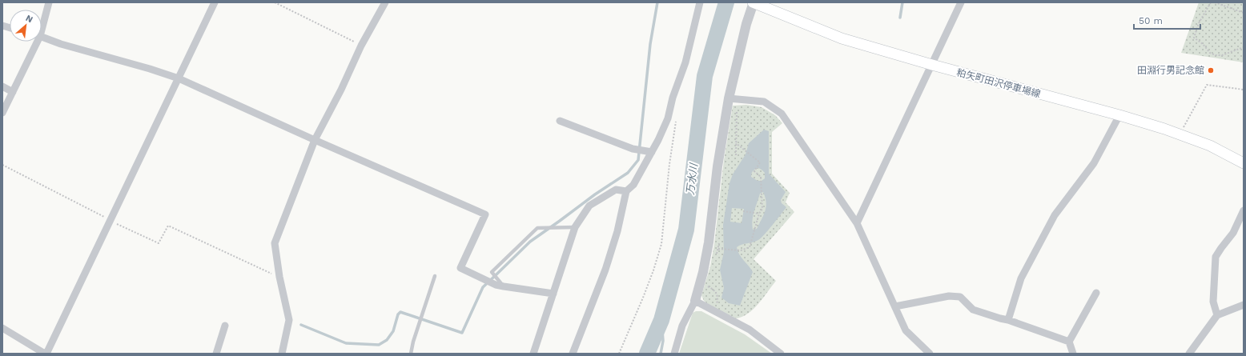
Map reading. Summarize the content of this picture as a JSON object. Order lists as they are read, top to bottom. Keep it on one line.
{"streets":{"main road":["粕矢町田沢停車場線"]},"water":["万水川"],"places":["田淵行男記念館"],"scale_bar":"50 m","north":"top right"}
